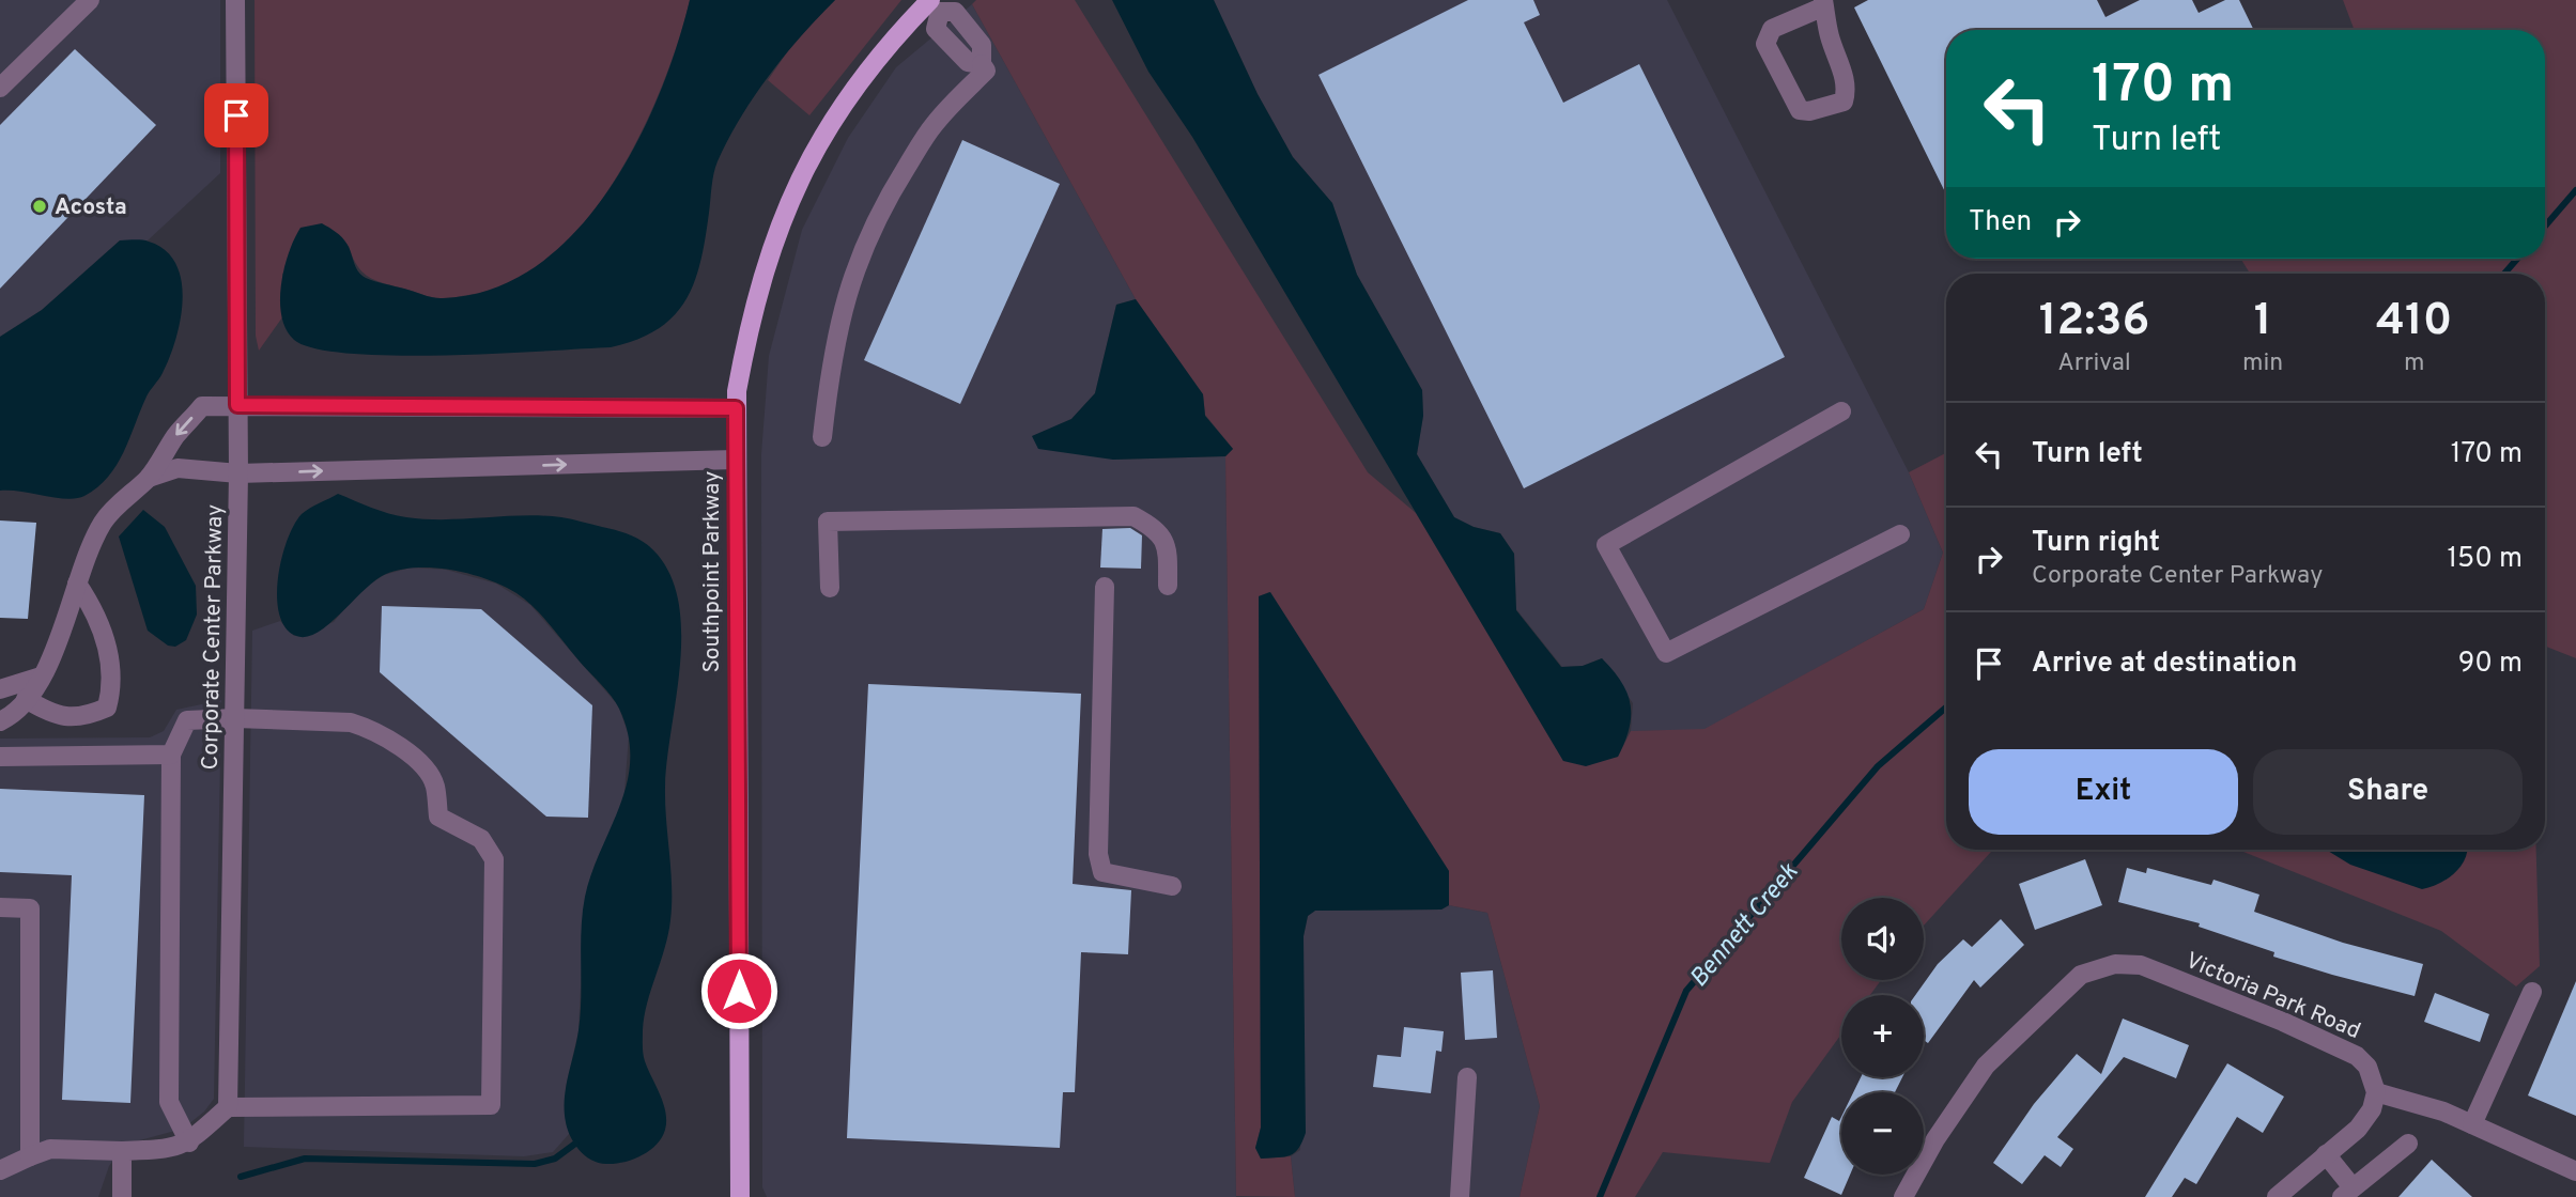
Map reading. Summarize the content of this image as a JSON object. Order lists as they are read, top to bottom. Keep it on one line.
{"streets":{"main road":["Southpoint Parkway"],"street":["Corporate Center Parkway","Victoria Park Road"]},"water":["Bennett Creek"],"places":["Acosta"],"page":{"turn":["170 m","Turn left"],"then":"Then","eta":["12:36","Arrival","1","min","410","m"],"list":[{"name":"Turn left","value":"170 m"},{"name":"Turn right","note":"Corporate Center Parkway","value":"150 m"},{"name":"Arrive at destination","value":"90 m"}],"buttons":["Exit","Share"],"map_buttons":["+","−"]}}
